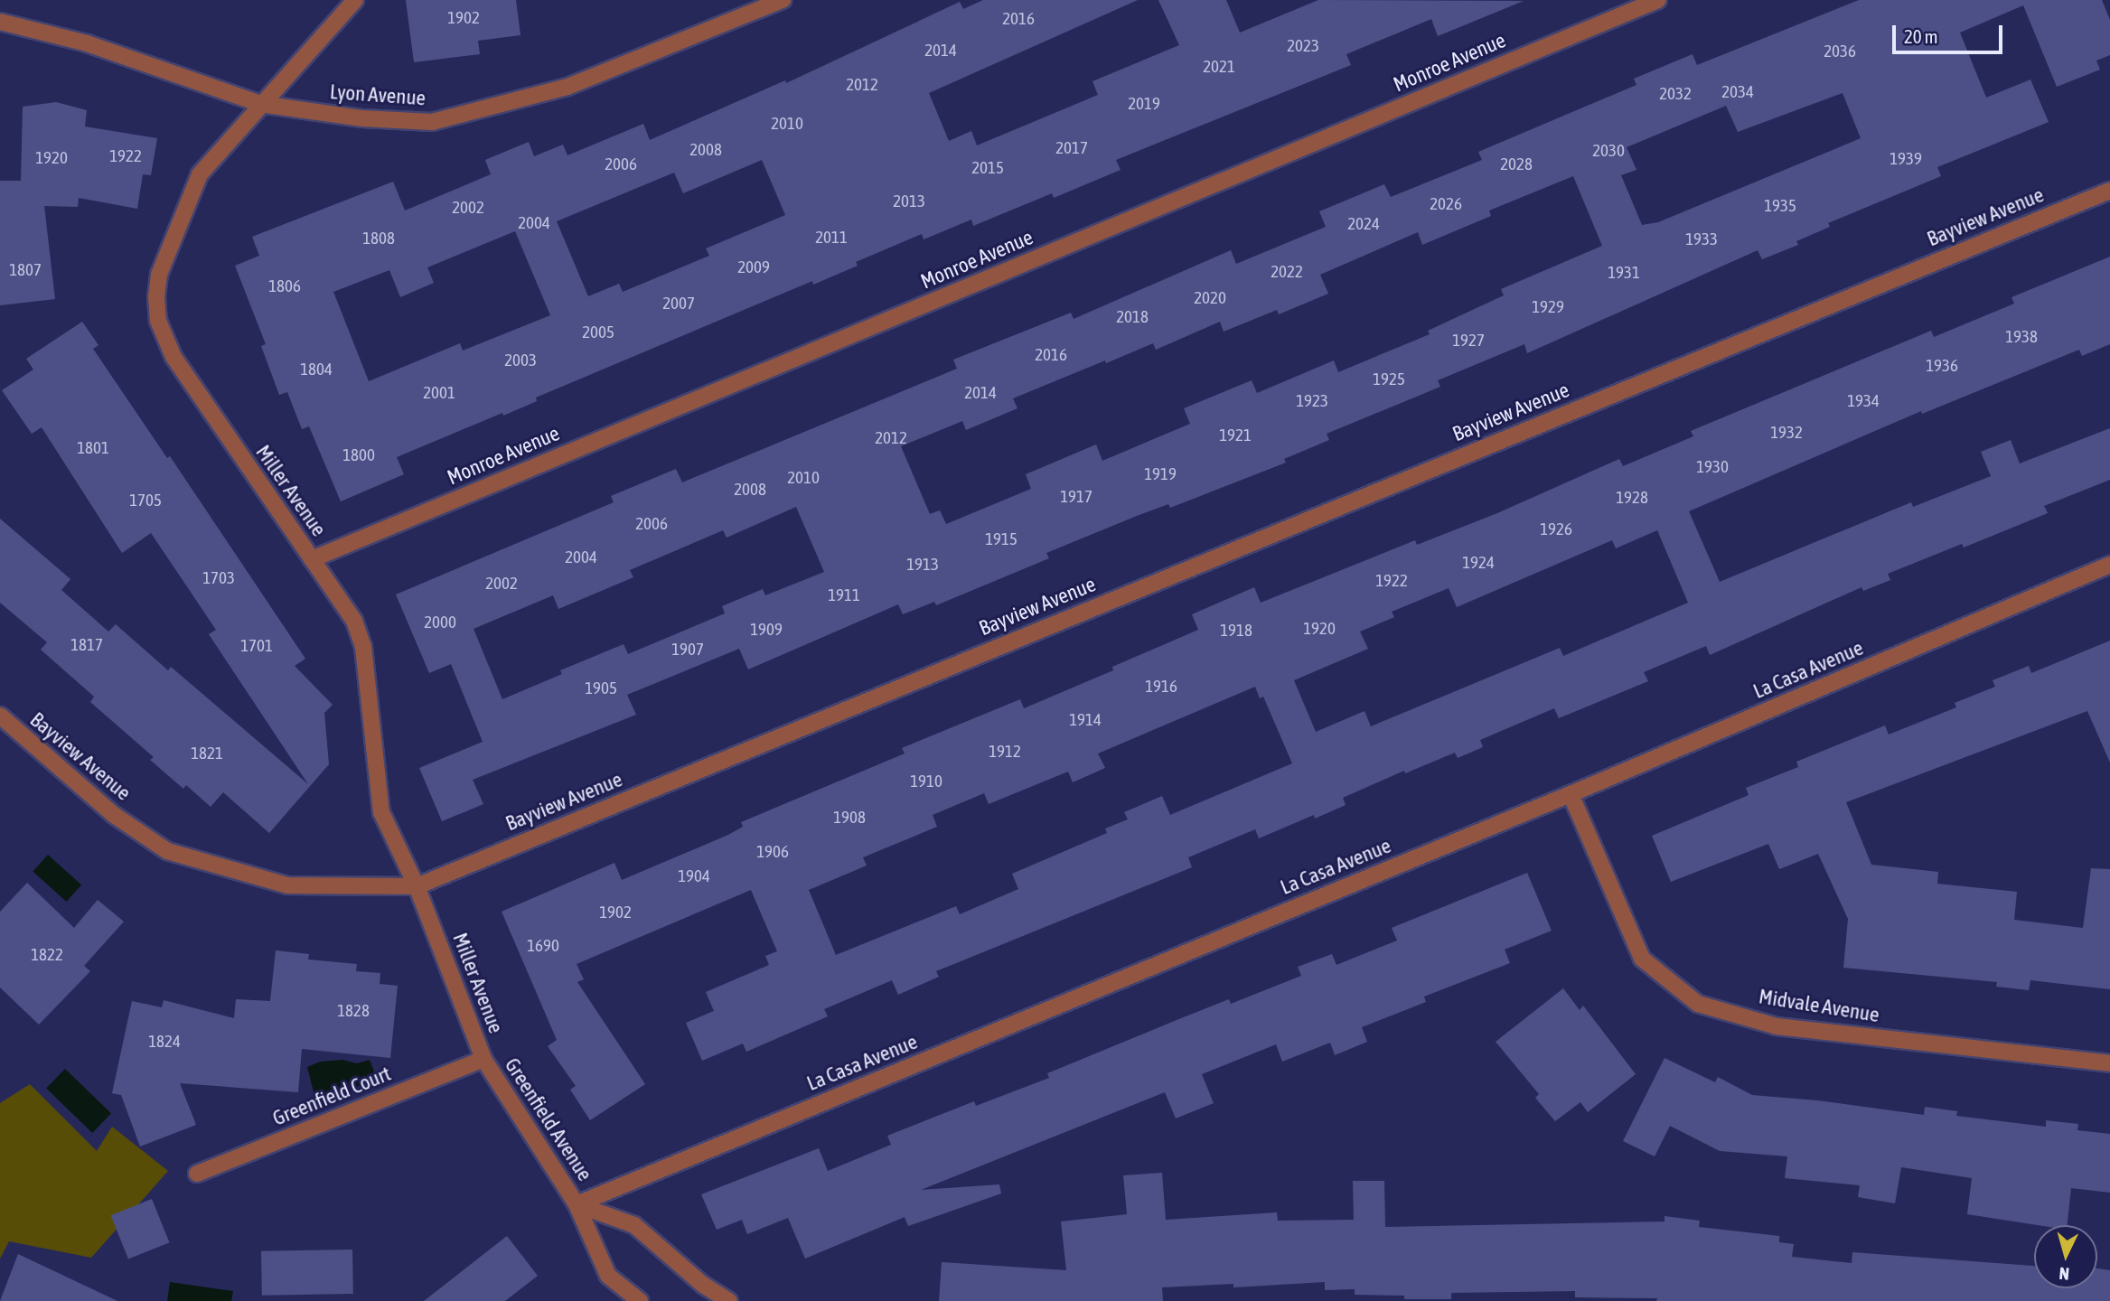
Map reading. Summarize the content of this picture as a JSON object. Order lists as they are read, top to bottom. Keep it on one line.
{"streets":{"street":["Monroe Avenue","Lyon Avenue","Bayview Avenue","Miller Avenue","La Casa Avenue","Midvale Avenue","Greenfield Court","Greenfield Avenue"]},"crossings":[["Monroe Avenue","Miller Avenue"],["Lyon Avenue","Miller Avenue"],["Bayview Avenue","Miller Avenue"],["Miller Avenue","Greenfield Court"],["Miller Avenue","Greenfield Avenue"],["La Casa Avenue","Midvale Avenue"],["La Casa Avenue","Greenfield Avenue"],["Greenfield Court","Greenfield Avenue"]],"house_numbers":["1902","2016","2023","2014","2036","2021","2012","2034","2032","2019","2010","2017","2008","2030","1922","1920","1939","2006","2028","2015","2013","2026","1935","2002","2004","2024","2011","1808","1933","2009","1807","2022","1931","1806","2020","2007","1929","2018","2005","1938","1927","2016","2003","1936","1804","1925","2001","2014","1923","1934","1932","1921","2012","1801","1800","1930","1919","2010","2008","1917","1928","1705","2006","1926","1915","2004","1924","1913","1703","1922","2002","1911","2000","1920","1909","1918","1817","1701","1907","1916","1905","1914","1912","1821","1910","1908","1906","1904","1902","1690","1822","1828","1824"],"scale_bar":"20 m","north":"bottom"}
